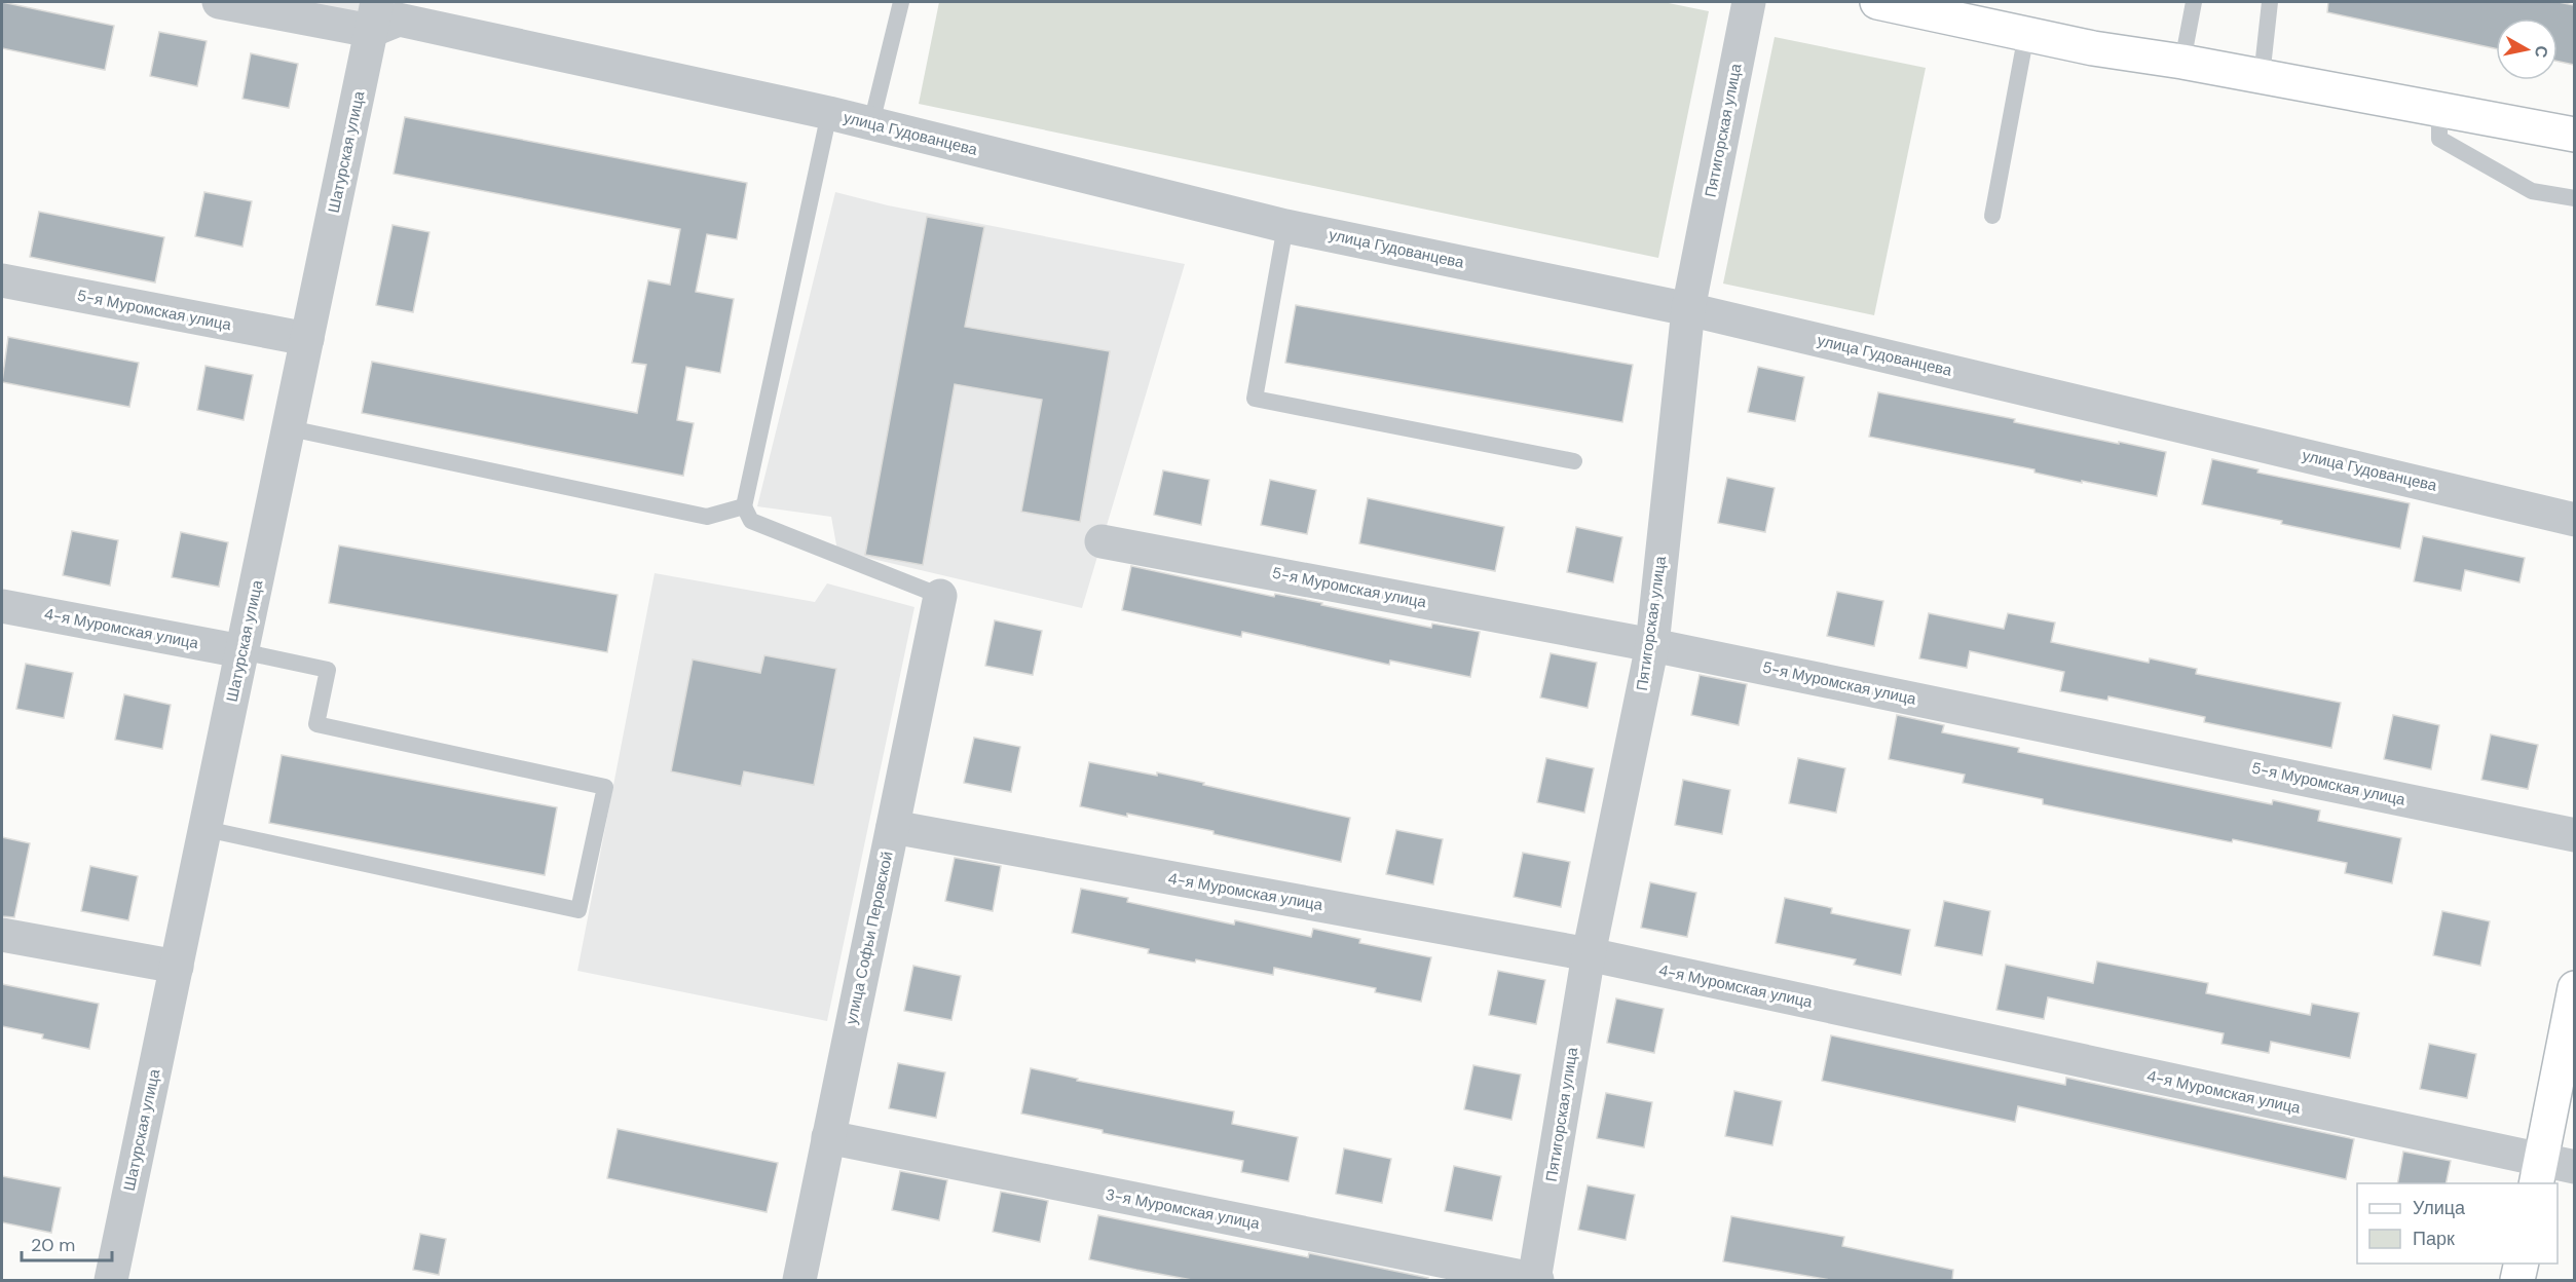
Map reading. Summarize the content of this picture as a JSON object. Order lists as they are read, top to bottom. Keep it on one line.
{"streets":{"street":["Пятигорская улица","улица Гудованцева","Шатурская улица","5-я Муромская улица","4-я Муромская улица","улица Софьи Перовской","3-я Муромская улица"]},"crossings":[["Пятигорская улица","улица Гудованцева"],["Пятигорская улица","5-я Муромская улица"],["Пятигорская улица","4-я Муромская улица"],["Пятигорская улица","3-я Муромская улица"],["улица Гудованцева","Шатурская улица"],["Шатурская улица","5-я Муромская улица"],["Шатурская улица","4-я Муромская улица"],["4-я Муромская улица","улица Софьи Перовской"],["улица Софьи Перовской","3-я Муромская улица"]],"legend":["Улица","Парк"],"scale_bar":"20 m","north":"right"}
